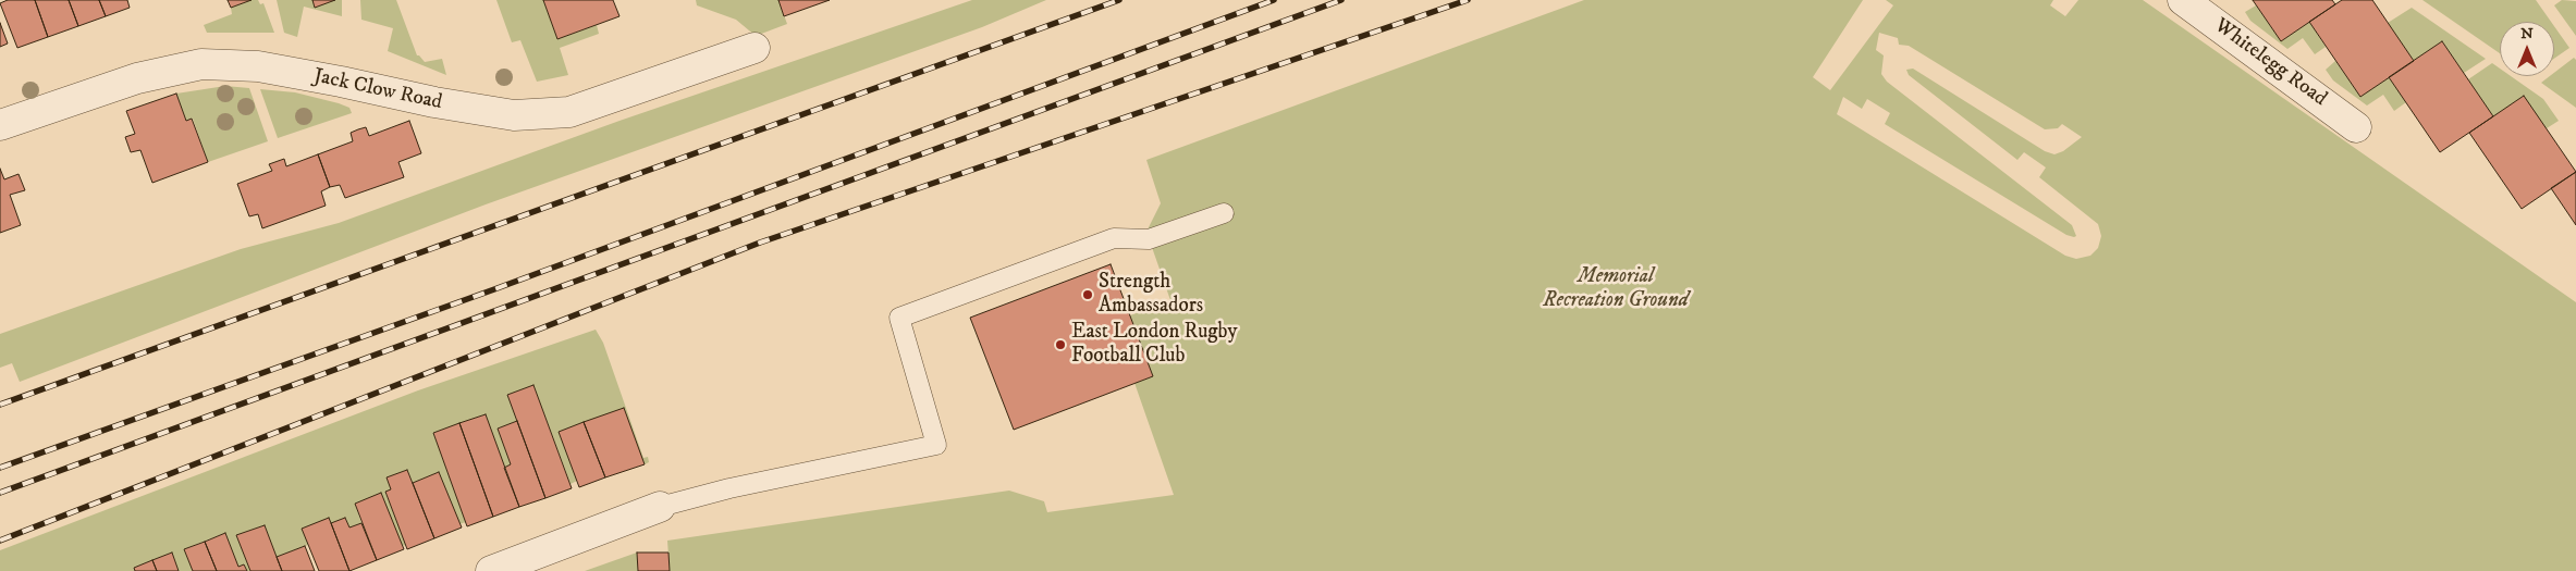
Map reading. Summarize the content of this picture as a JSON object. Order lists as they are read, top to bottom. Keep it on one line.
{"streets":{"street":["Whitelegg Road","Jack Clow Road"]},"parks":["Memorial Recreation Ground"],"places":["Strength Ambassadors","East London Rugby Football Club"],"north":"top"}
